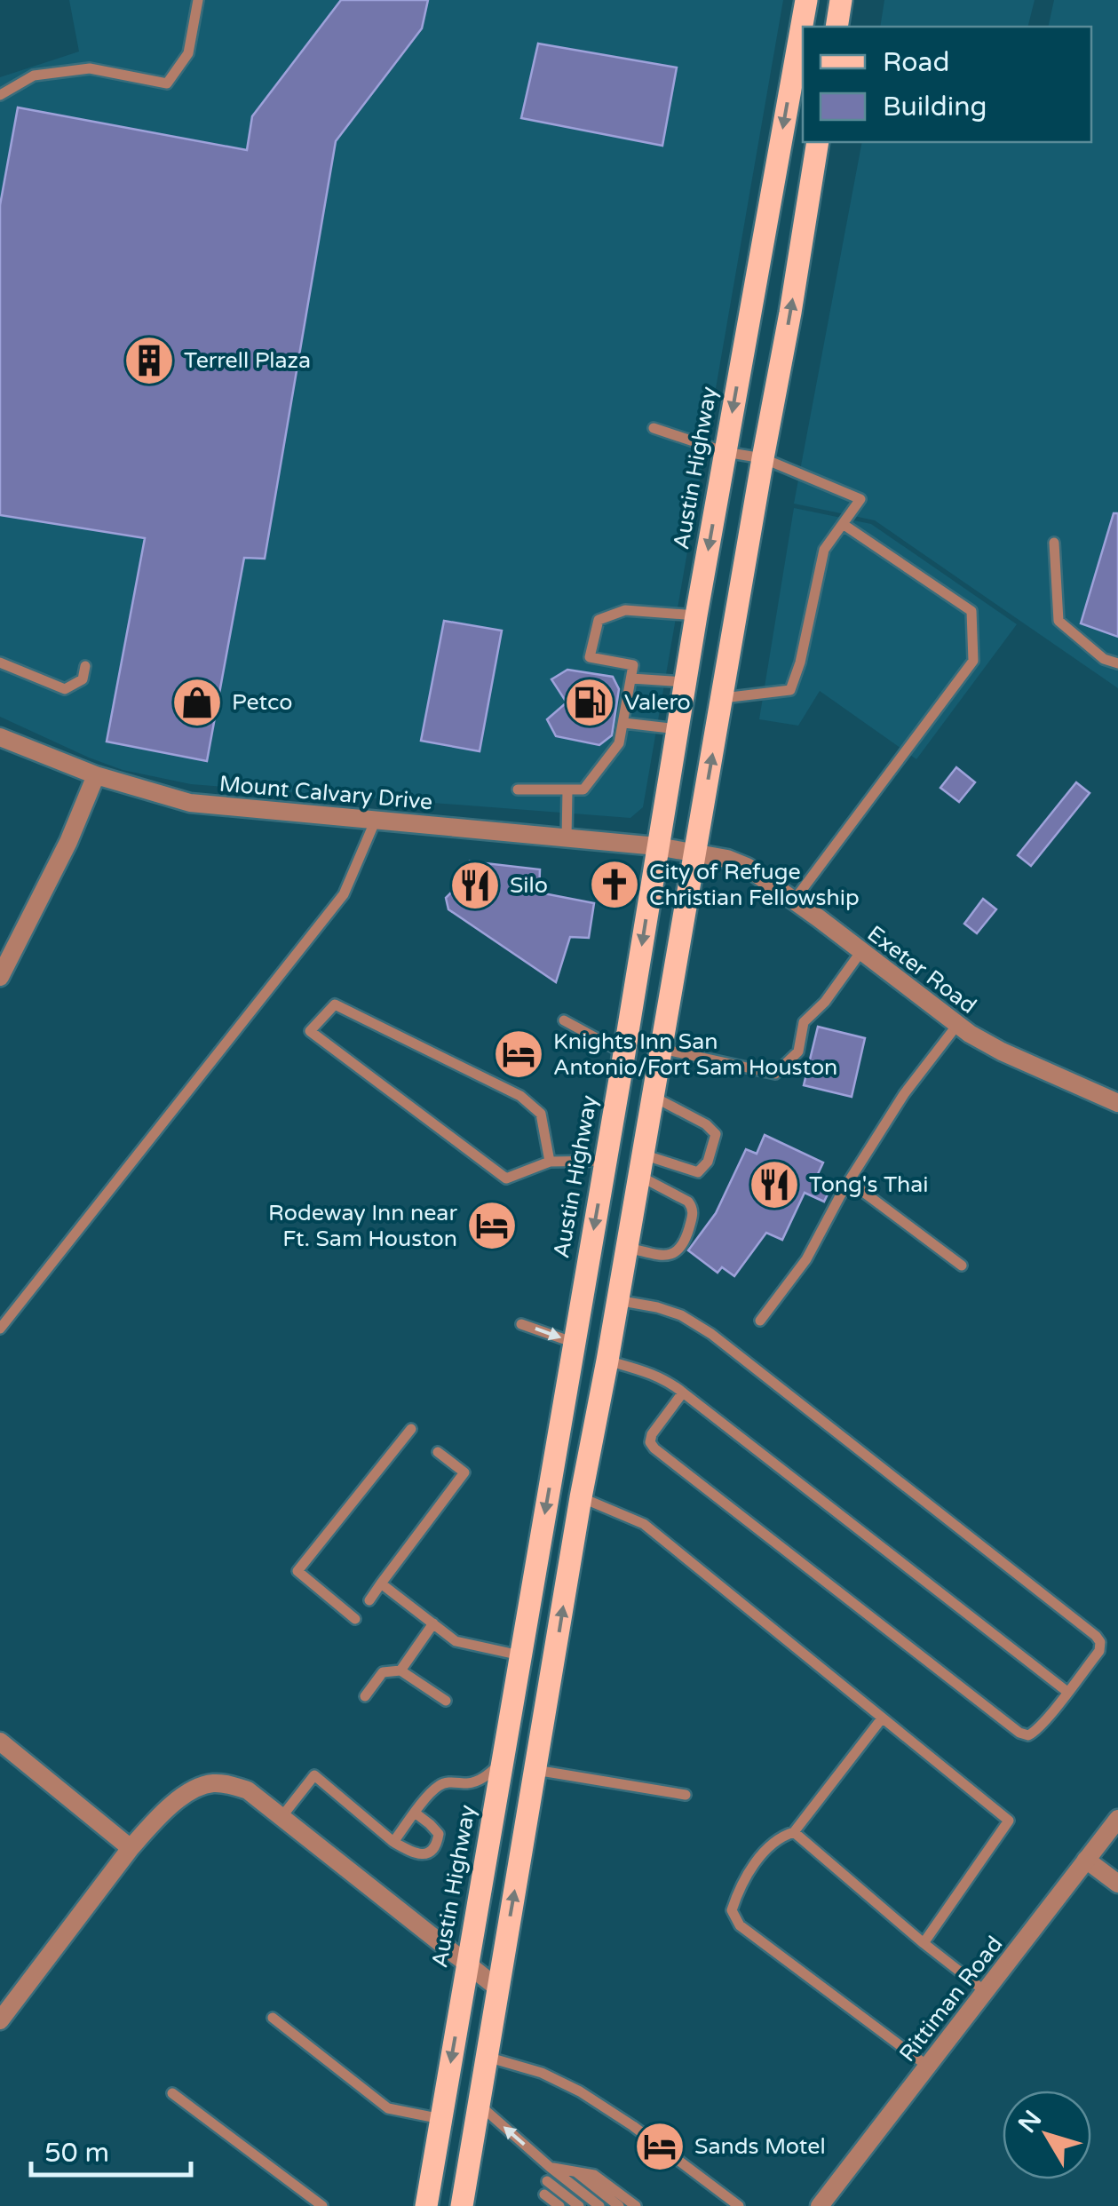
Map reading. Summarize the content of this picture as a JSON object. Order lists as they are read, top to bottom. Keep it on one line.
{"streets":{"main road":["Austin Highway"],"street":["Mount Calvary Drive","Exeter Road","Rittiman Road"]},"crossings":[["Austin Highway","Mount Calvary Drive"],["Austin Highway","Exeter Road"],["Mount Calvary Drive","Exeter Road"]],"places":{"building":["Terrell Plaza"],"shop":["Petco"],"fuel station":["Valero"],"church":["City of Refuge Christian Fellowship"],"restaurant":["Silo","Tong's Thai"],"hotel":["Knights Inn San Antonio/Fort Sam Houston","Rodeway Inn near Ft. Sam Houston","Sands Motel"]},"legend":["Road","Building"],"scale_bar":"50 m","north":"top left"}
